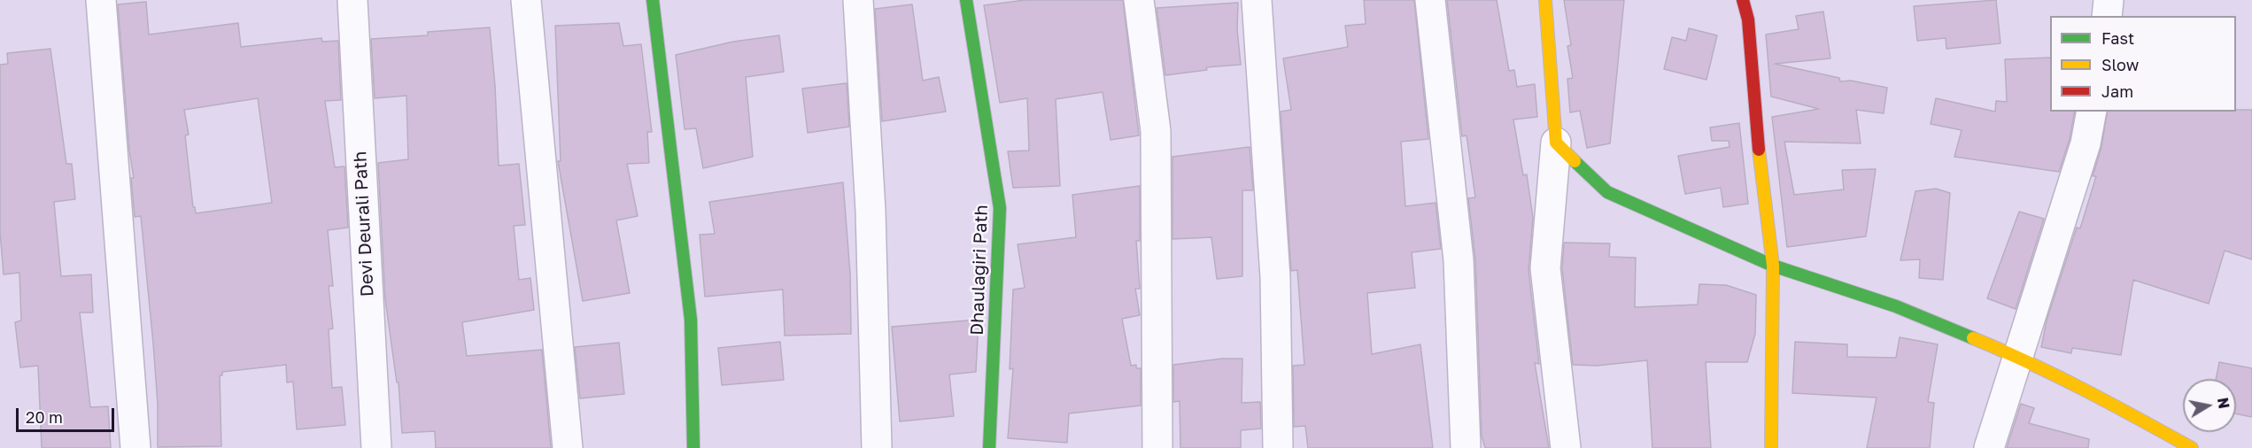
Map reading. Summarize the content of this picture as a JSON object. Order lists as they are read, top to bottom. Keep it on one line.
{"streets":{"street":["Devi Deurali Path","Dhaulagiri Path"]},"legend":["Fast","Slow","Jam"],"scale_bar":"20 m","north":"right"}
